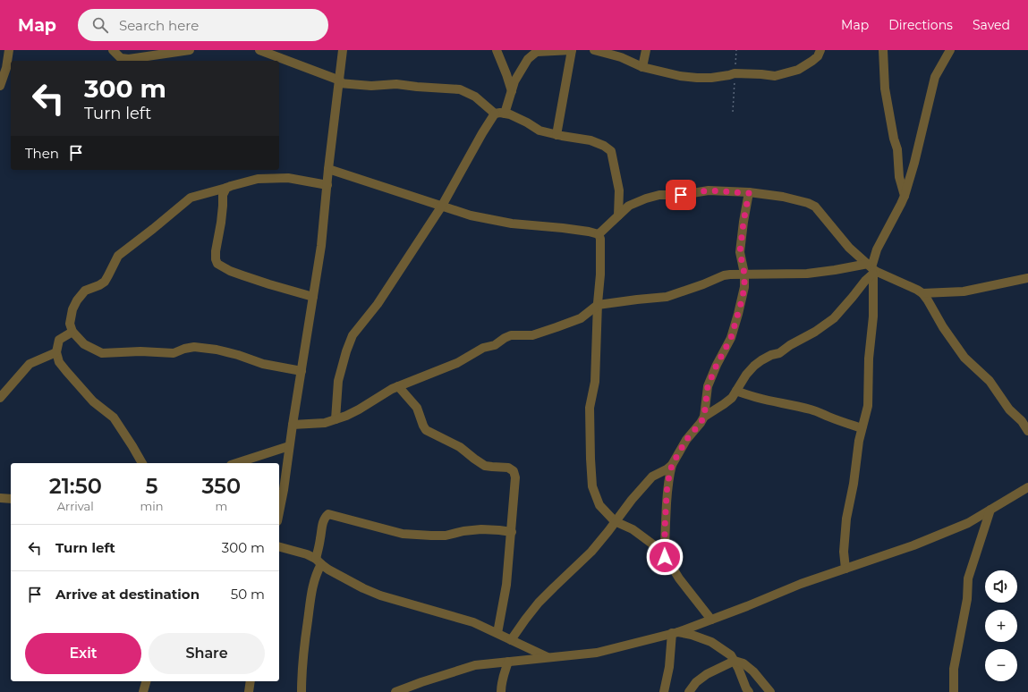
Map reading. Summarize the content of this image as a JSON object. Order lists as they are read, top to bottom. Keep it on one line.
{"page":{"header":"Map","search":"Search here","nav":["Map","Directions","Saved"],"turn":["300 m","Turn left"],"then":"Then","eta":["21:50","Arrival","5","min","350","m"],"list":[{"name":"Turn left","value":"300 m"},{"name":"Arrive at destination","value":"50 m"}],"map_buttons":["+","−"],"buttons":["Exit","Share"]}}
